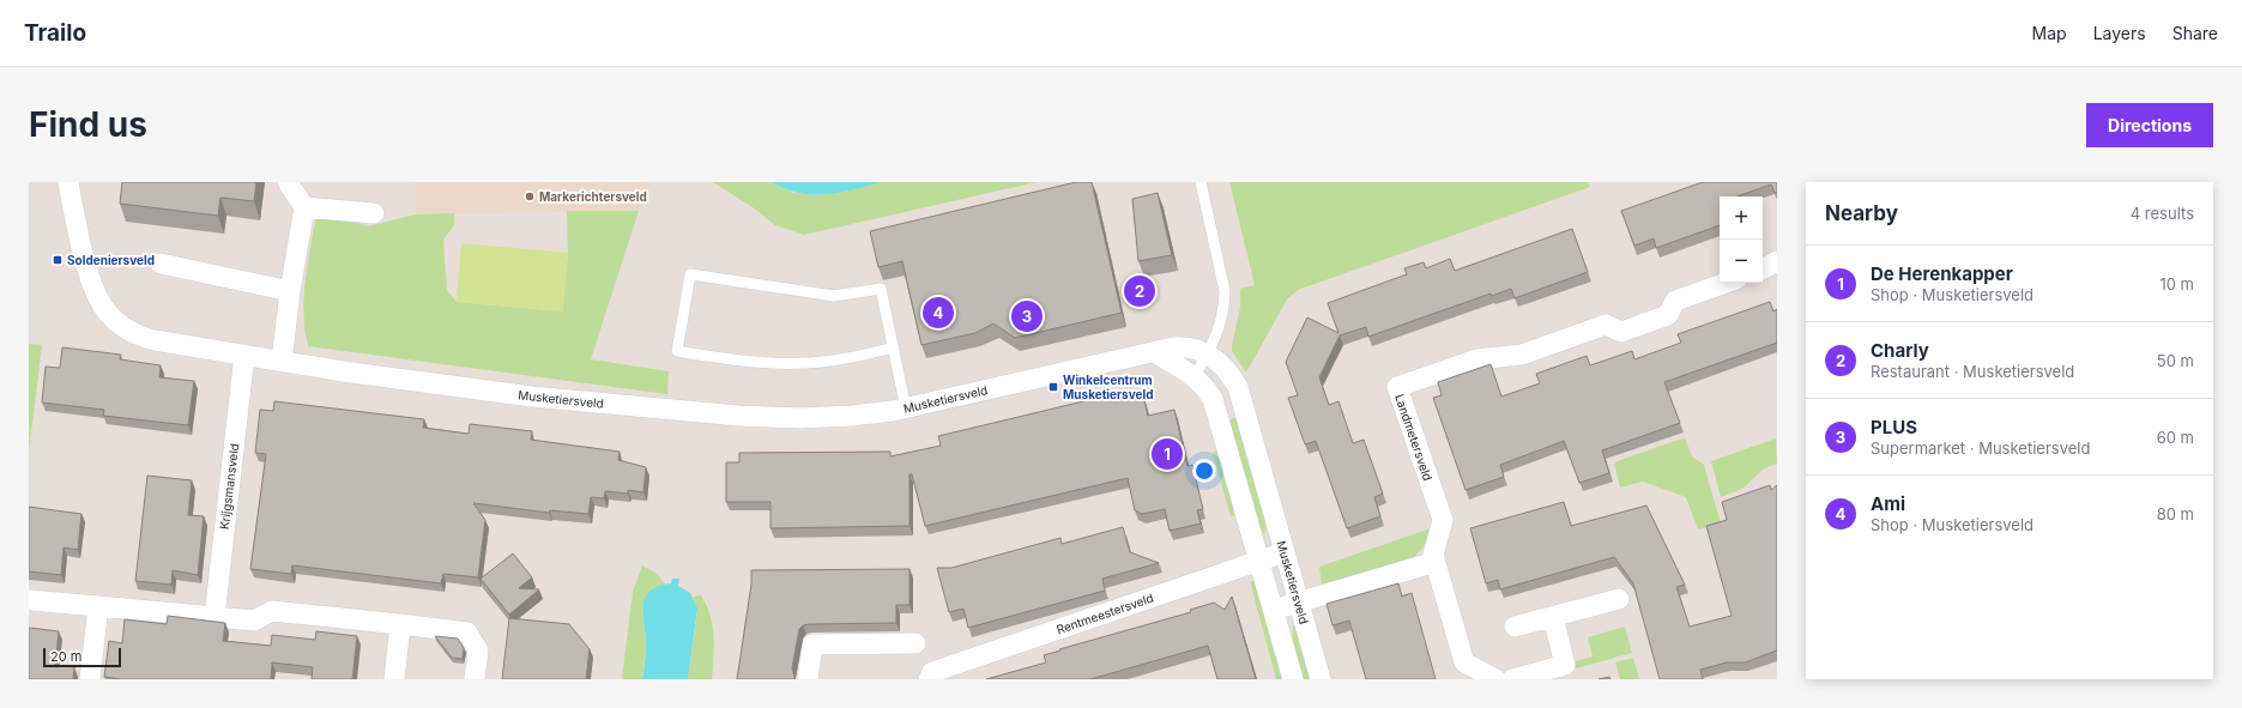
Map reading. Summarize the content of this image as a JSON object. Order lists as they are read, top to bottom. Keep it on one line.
{"streets":{"street":["Musketiersveld","Landmetersveld","Krijgsmansveld","Rentmeestersveld"]},"crossings":[["Musketiersveld","Krijgsmansveld"],["Musketiersveld","Rentmeestersveld"]],"places":{"other":["Markerichtersveld"],"transit":["Soldeniersveld","Winkelcentrum Musketiersveld"]},"scale_bar":"20 m","page":{"header":"Trailo","nav":["Map","Layers","Share"],"buttons":"Directions","title":"Find us","heading":["Nearby","4 results"],"map_buttons":["+","−"],"list":[{"mark":"1","name":"De Herenkapper","note":"Shop · Musketiersveld","value":"10 m"},{"mark":"2","name":"Charly","note":"Restaurant · Musketiersveld","value":"50 m"},{"mark":"3","name":"PLUS","note":"Supermarket · Musketiersveld","value":"60 m"},{"mark":"4","name":"Ami","note":"Shop · Musketiersveld","value":"80 m"}],"pins":["2","4","3","1"],"scale":"20 m"}}
